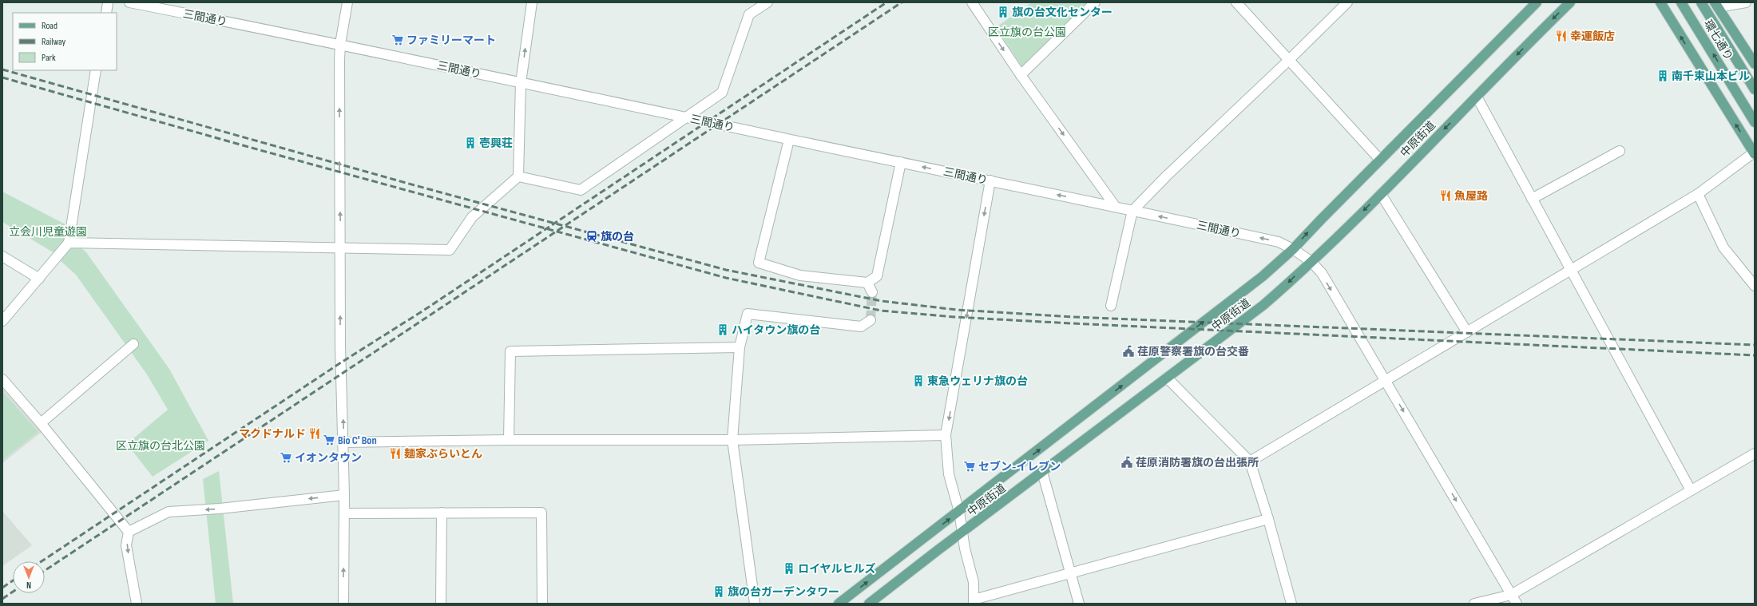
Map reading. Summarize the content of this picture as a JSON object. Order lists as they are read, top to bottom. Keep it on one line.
{"streets":{"main road":["環七通り","中原街道"],"street":["三間通り"]},"crossings":[["三間通り","中原街道"]],"parks":["区立旗の台公園","立会川児童遊園","区立旗の台北公園"],"places":{"building":["旗の台文化センター","南千束山本ビル","壱興荘","ハイタウン旗の台","東急ウェリナ旗の台","ロイヤルヒルズ","旗の台ガーデンタワー"],"restaurant":["幸運飯店","魚屋路","マクドナルド","麺家ぶらいとん"],"supermarket":["ファミリーマート","Bio C' Bon","イオンタウン","セブン-イレブン"],"station":["旗の台"],"public building":["荏原警察署旗の台交番","荏原消防署旗の台出張所"]},"legend":["Road","Railway","Park"],"north":"bottom"}
